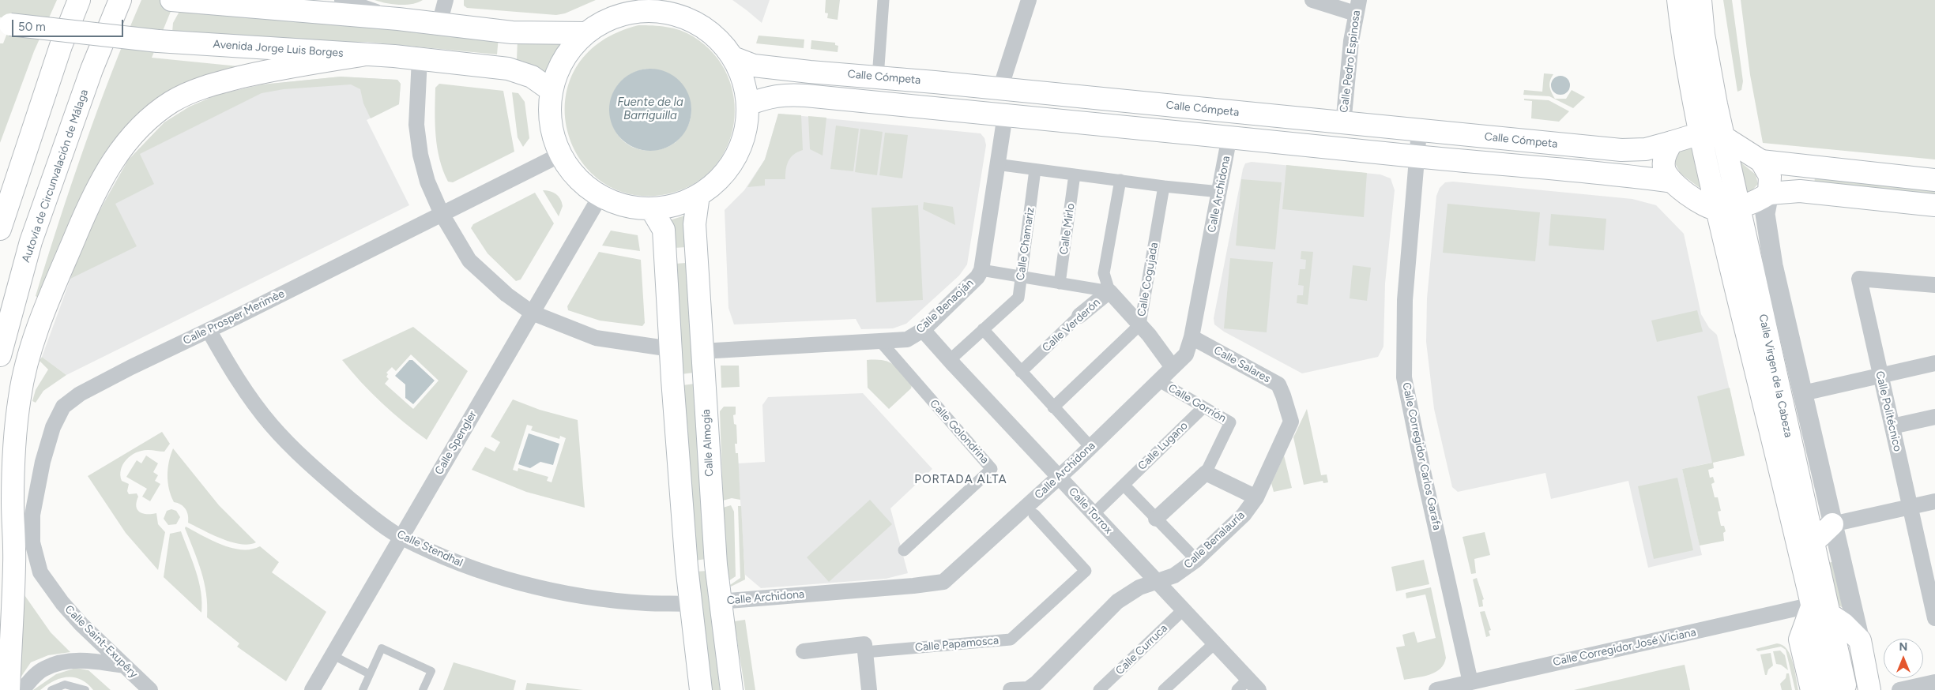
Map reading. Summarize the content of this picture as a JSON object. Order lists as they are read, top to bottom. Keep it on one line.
{"streets":{"main road":["Avenida Jorge Luis Borges","Calle Cómpeta","Autovía de Circunvalación de Málaga","Calle Virgen de la Cabeza","Calle Almogía"],"street":["Calle Pedro Espinosa","Calle Archidona","Calle Mirlo","Calle Chamariz","Calle Cogujada","Calle Benaoján","Calle Prosper Merimèe","Calle Verderón","Calle Salares","Calle Gorrión","Calle Politécnico","Calle Golondrina","Calle Spengler","Calle Lugano","Calle Corregidor Carlos Garafa","Calle Torrox","Calle Benalauría","Calle Stendhal","Calle Saint-Exupêry","Calle Papamosca","Calle Corregidor José Viciana","Calle Curruca"]},"crossings":[["Calle Pedro Espinosa","Calle Cómpeta"],["Calle Cómpeta","Calle Virgen de la Cabeza"],["Calle Cómpeta","Calle Corregidor Carlos Garafa"],["Calle Archidona","Calle Salares"],["Calle Archidona","Calle Gorrión"],["Calle Archidona","Calle Almogía"],["Calle Archidona","Calle Torrox"],["Calle Chamariz","Calle Torrox"],["Calle Benaoján","Calle Golondrina"],["Calle Benaoján","Calle Almogía"],["Calle Benaoján","Calle Torrox"],["Calle Prosper Merimèe","Calle Stendhal"],["Calle Prosper Merimèe","Calle Saint-Exupêry"],["Calle Salares","Calle Benalauría"],["Calle Virgen de la Cabeza","Calle Corregidor José Viciana"],["Calle Gorrión","Calle Lugano"],["Calle Spengler","Calle Stendhal"],["Calle Lugano","Calle Torrox"],["Calle Corregidor Carlos Garafa","Calle Corregidor José Viciana"],["Calle Torrox","Calle Benalauría"],["Calle Torrox","Calle Curruca"]],"districts":["PORTADA ALTA"],"water":["Fuente de la Barriguilla"],"scale_bar":"50 m","north":"top"}
